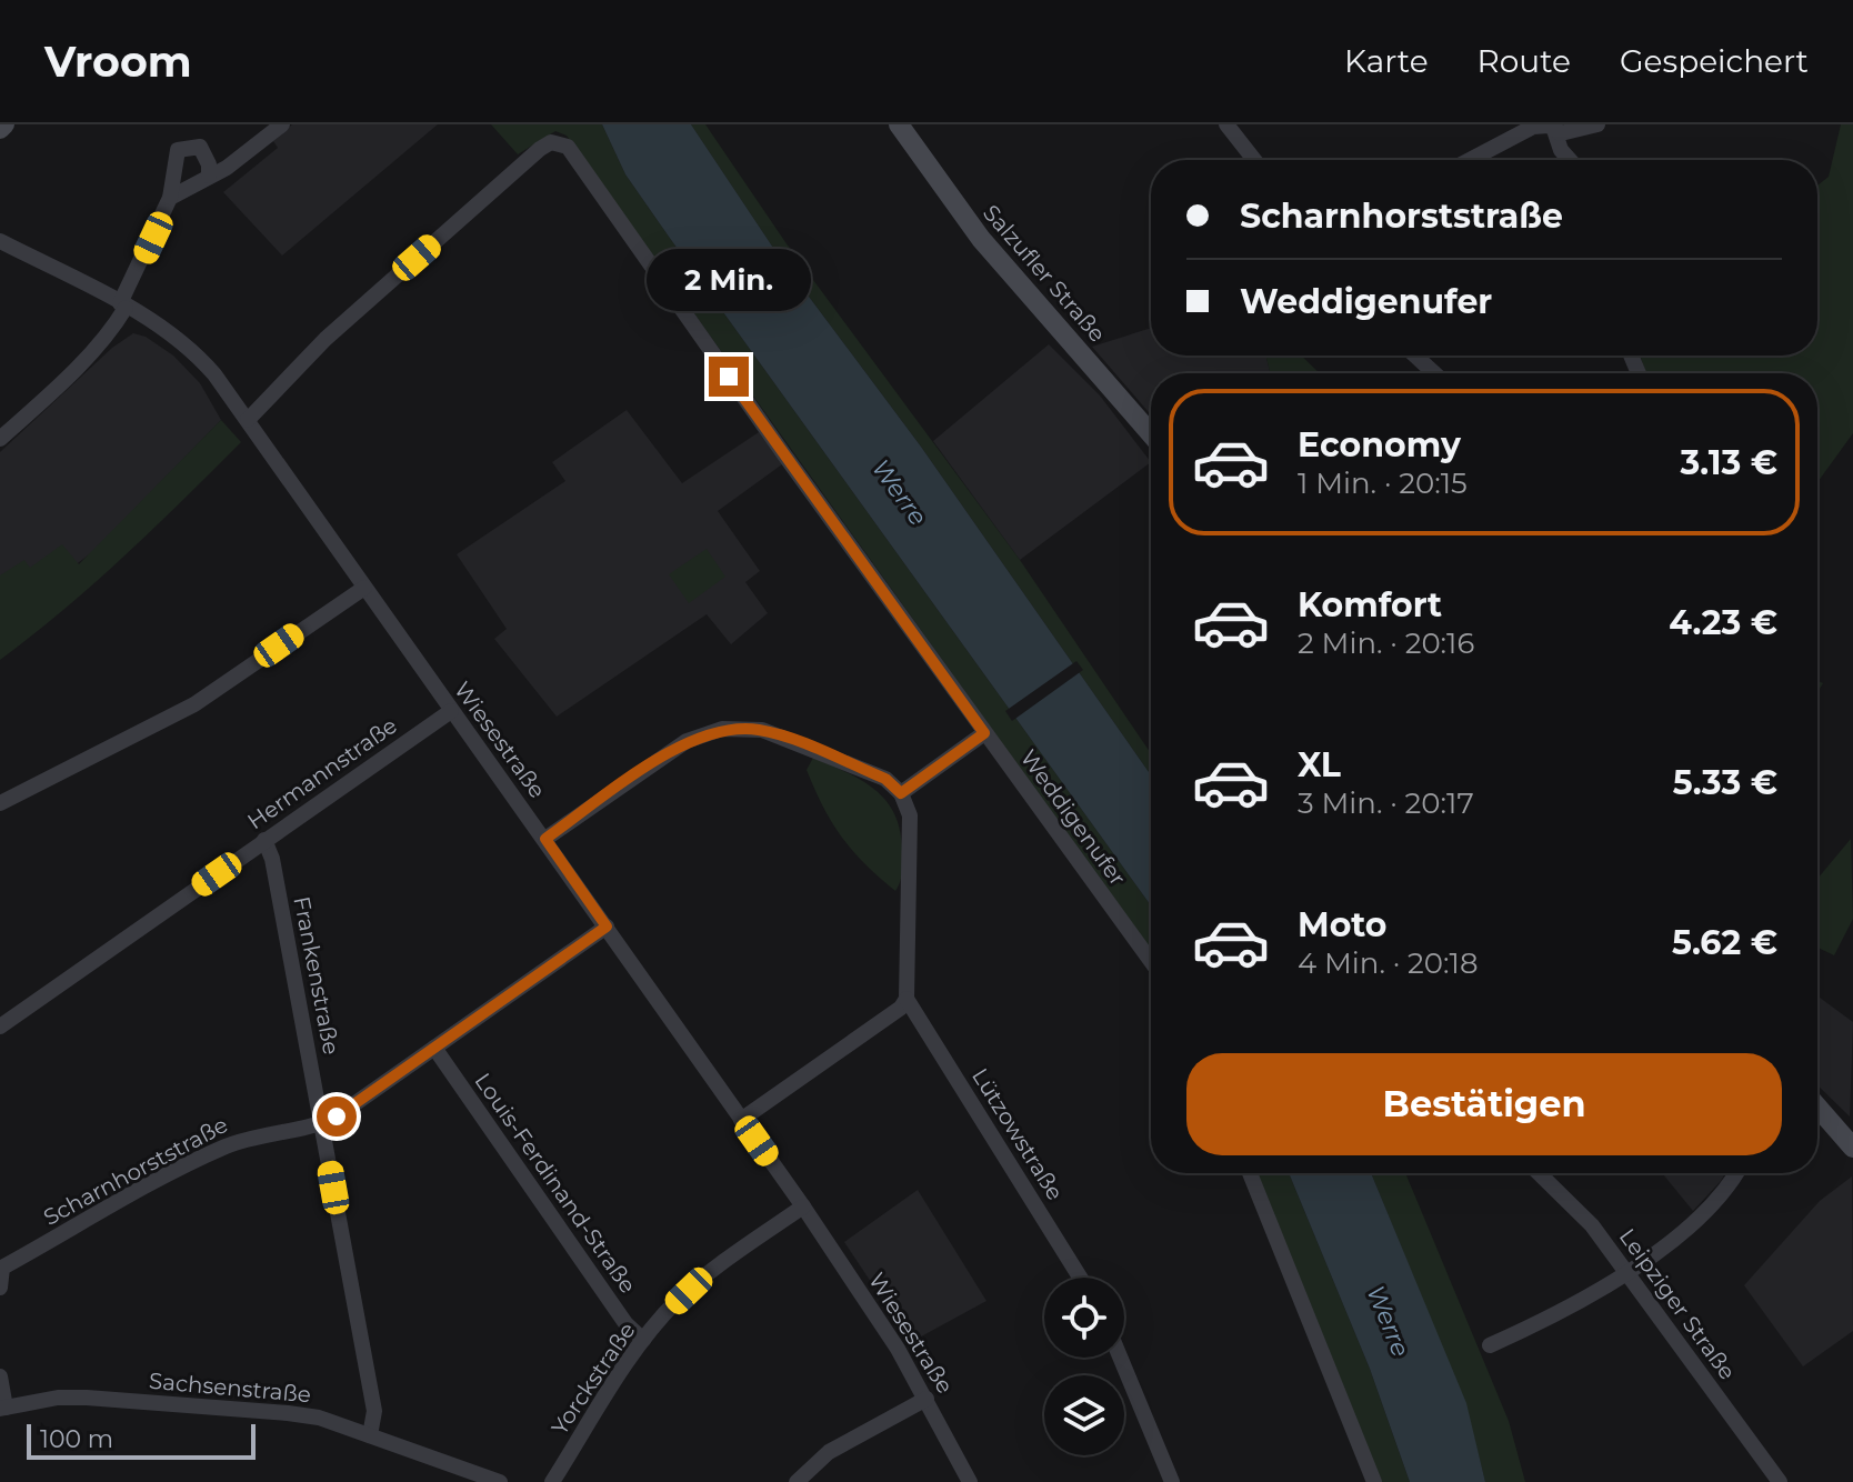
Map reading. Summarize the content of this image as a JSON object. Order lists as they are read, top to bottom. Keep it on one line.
{"streets":{"main road":["Salzufler Straße"],"street":["Wiesestraße","Hermannstraße","Weddigenufer","Frankenstraße","Lützowstraße","Scharnhorststraße","Louis-Ferdinand-Straße","Leipziger Straße","Yorckstraße","Sachsenstraße"]},"crossings":[["Wiesestraße","Hermannstraße"],["Wiesestraße","Weddigenufer"],["Wiesestraße","Scharnhorststraße"],["Wiesestraße","Yorckstraße"],["Hermannstraße","Frankenstraße"],["Frankenstraße","Scharnhorststraße"],["Frankenstraße","Sachsenstraße"],["Scharnhorststraße","Louis-Ferdinand-Straße"],["Louis-Ferdinand-Straße","Yorckstraße"]],"water":["Werre"],"scale_bar":"100 m","page":{"header":"Vroom","nav":["Karte","Route","Gespeichert"],"banner":["Scharnhorststraße","Weddigenufer"],"bubble":"2 Min.","list":[{"name":"Economy","note":"1 Min. · 20:15","value":"3.13 €"},{"name":"Komfort","note":"2 Min. · 20:16","value":"4.23 €"},{"name":"XL","note":"3 Min. · 20:17","value":"5.33 €"},{"name":"Moto","note":"4 Min. · 20:18","value":"5.62 €"}],"buttons":"Bestätigen","scale":"100 m"}}
